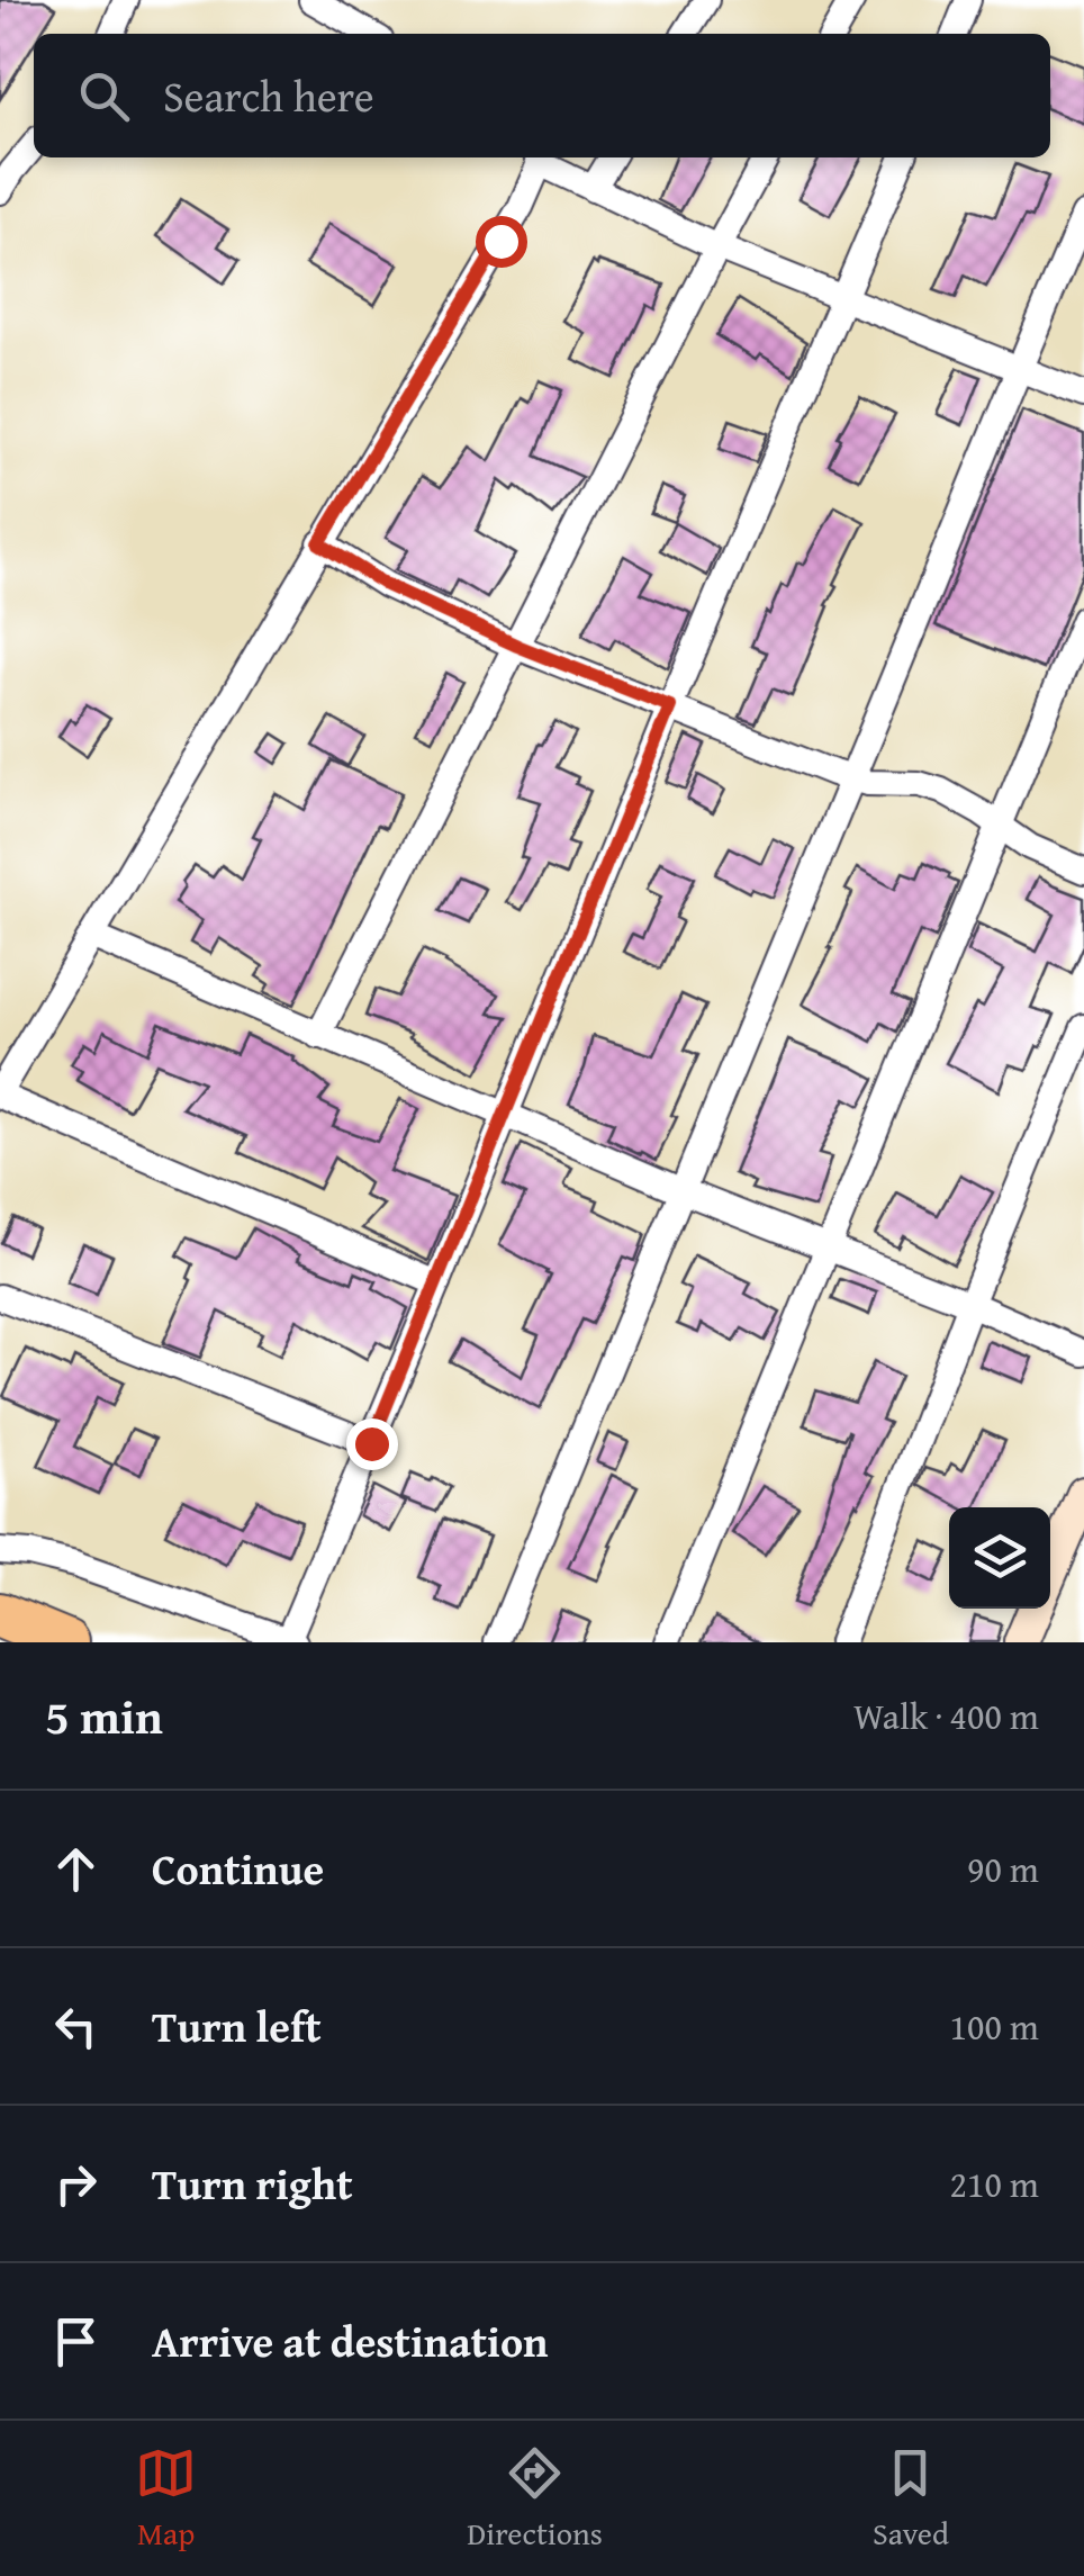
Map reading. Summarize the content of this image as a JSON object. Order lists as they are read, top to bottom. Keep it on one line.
{"page":{"search":"Search here","heading":["5 min","Walk · 400 m"],"list":[["Continue","90 m"],["Turn left","100 m"],["Turn right","210 m"],"Arrive at destination"],"nav":["Map","Directions","Saved"]}}
